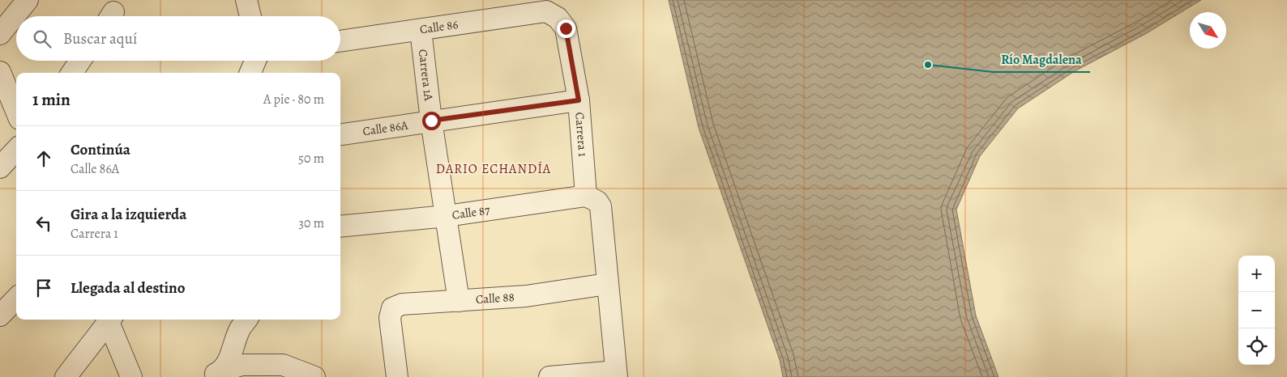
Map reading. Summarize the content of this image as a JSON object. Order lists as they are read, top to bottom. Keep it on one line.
{"streets":{"street":["Calle 86","Carrera 1A","Calle 86A","Carrera 1","Calle 87","Calle 88"]},"crossings":[["Calle 86","Carrera 1A"],["Calle 86","Carrera 1"],["Carrera 1A","Calle 86A"],["Carrera 1A","Calle 87"],["Carrera 1A","Calle 88"],["Calle 86A","Carrera 1"],["Carrera 1","Calle 87"],["Carrera 1","Calle 88"]],"districts":["DARIO ECHANDÍA"],"places":["Río Magdalena"],"north":"bottom right","page":{"search":"Buscar aquí","heading":["1 min","A pie · 80 m"],"list":[["Continúa","Calle 86A","50 m"],["Gira a la izquierda","Carrera 1","30 m"],"Llegada al destino"],"map_buttons":["+","−"]}}
